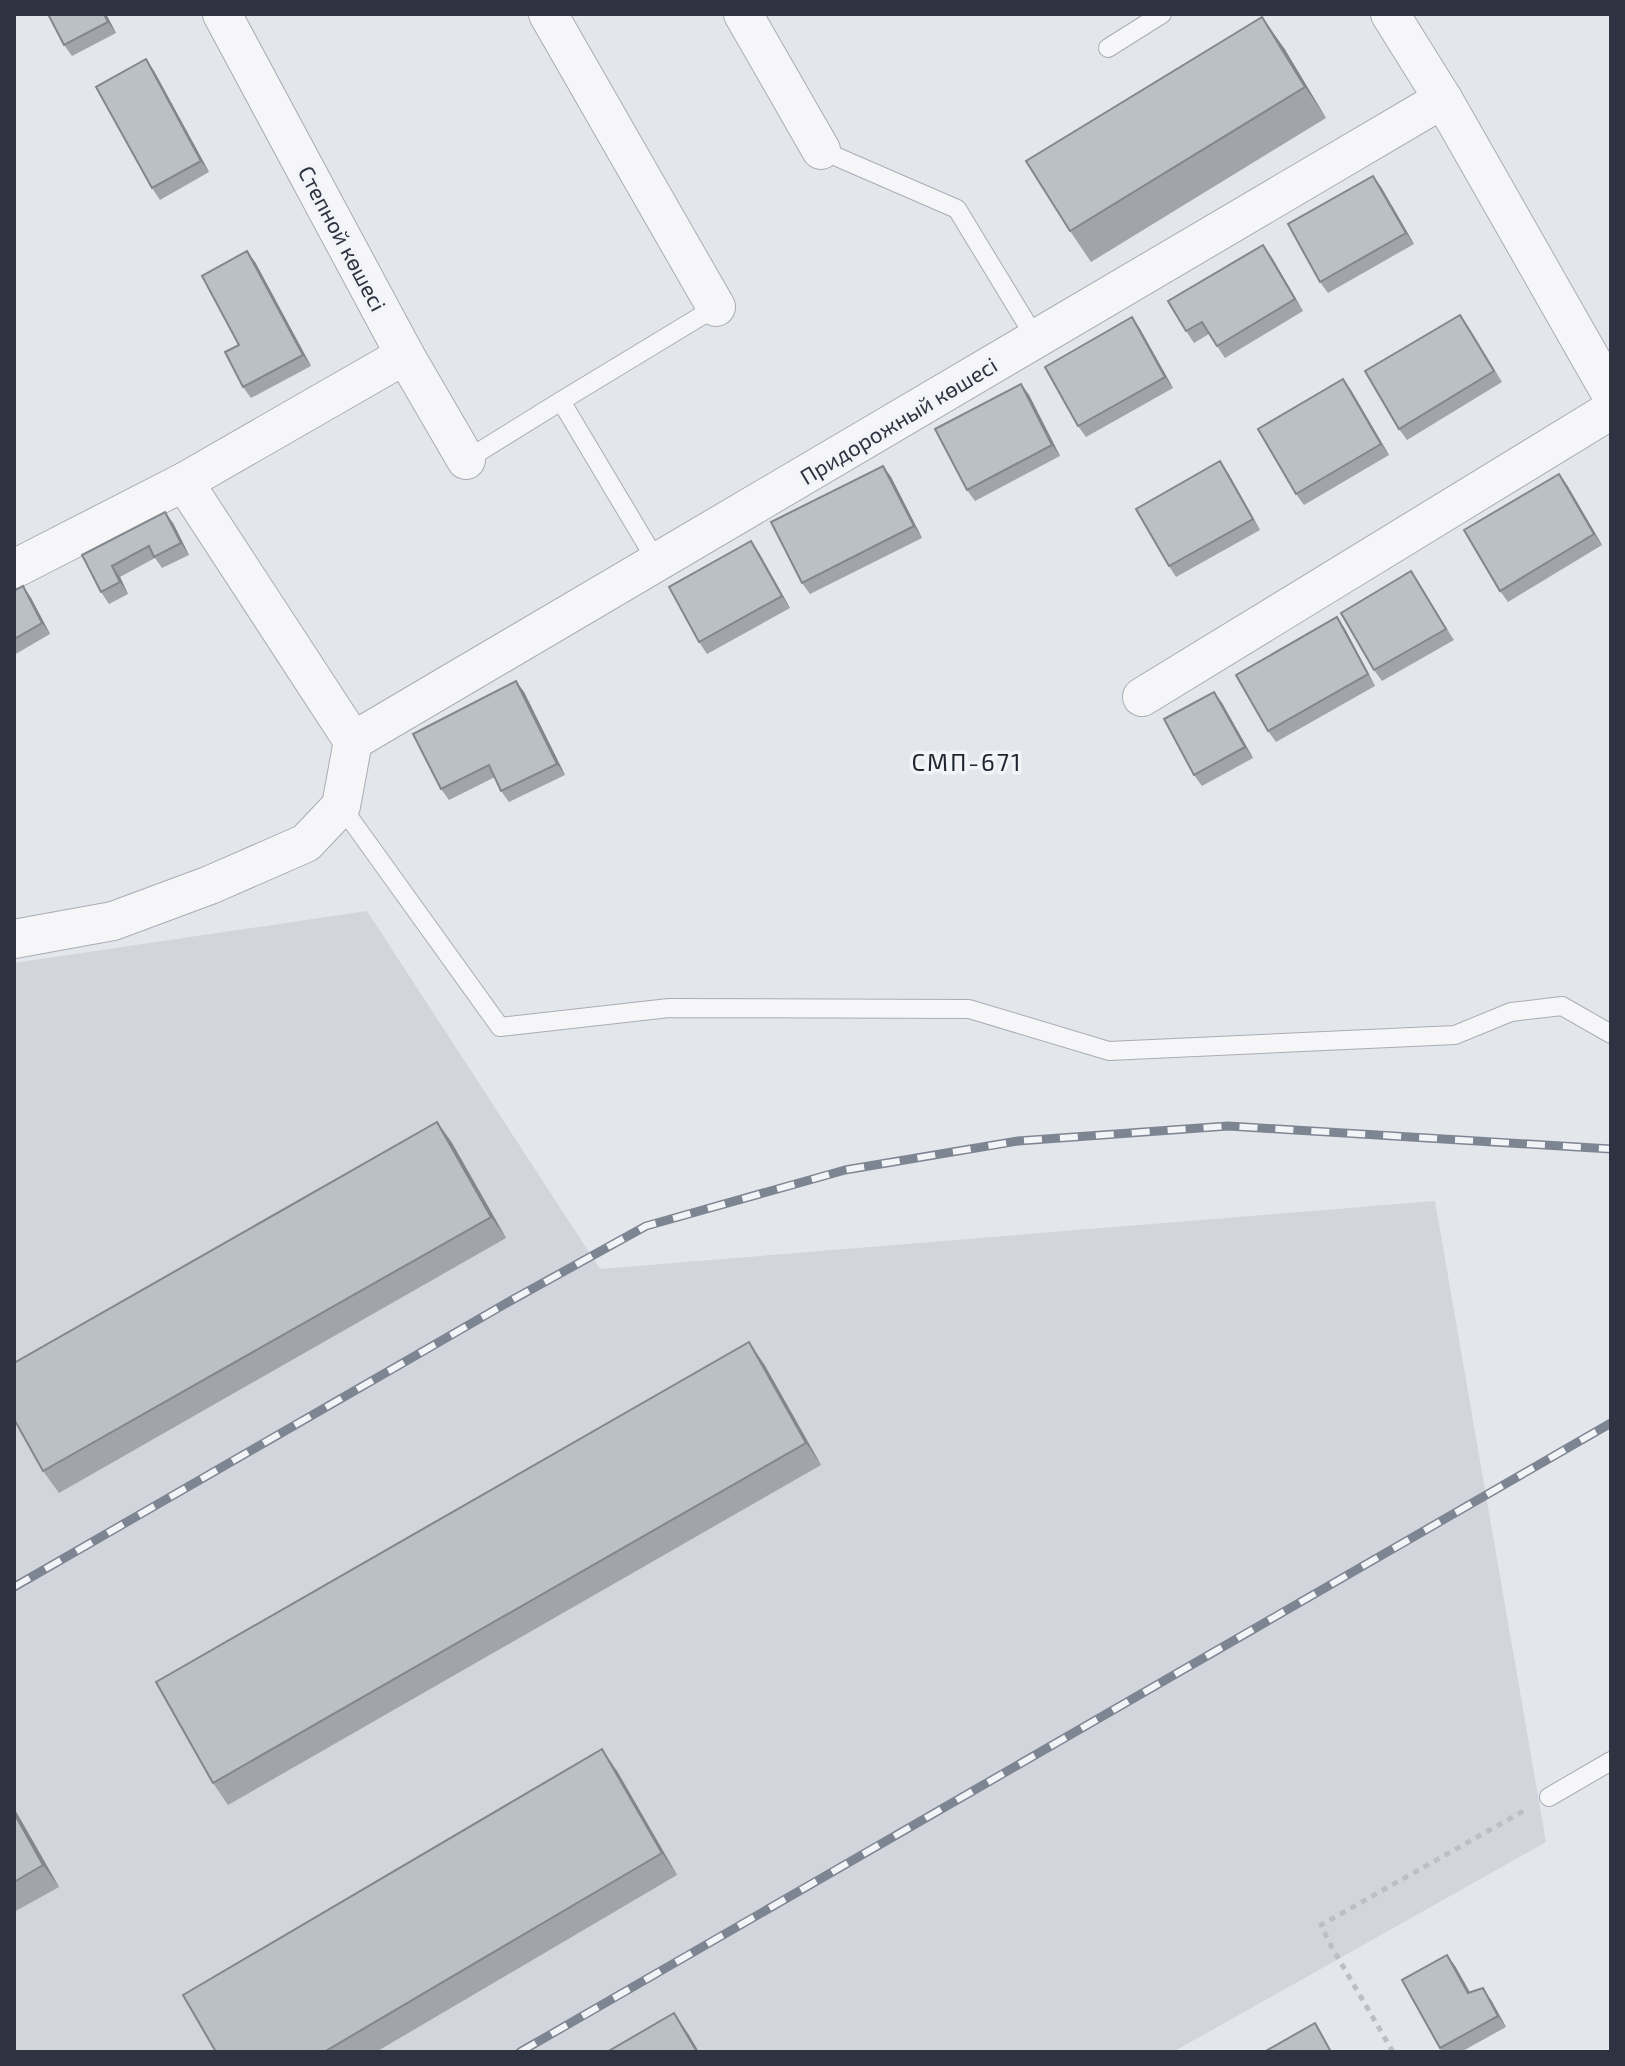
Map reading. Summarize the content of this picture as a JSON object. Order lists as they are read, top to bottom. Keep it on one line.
{"streets":{"street":["Степной көшесі","Придорожный көшесі"]},"districts":["СМП-671"]}
